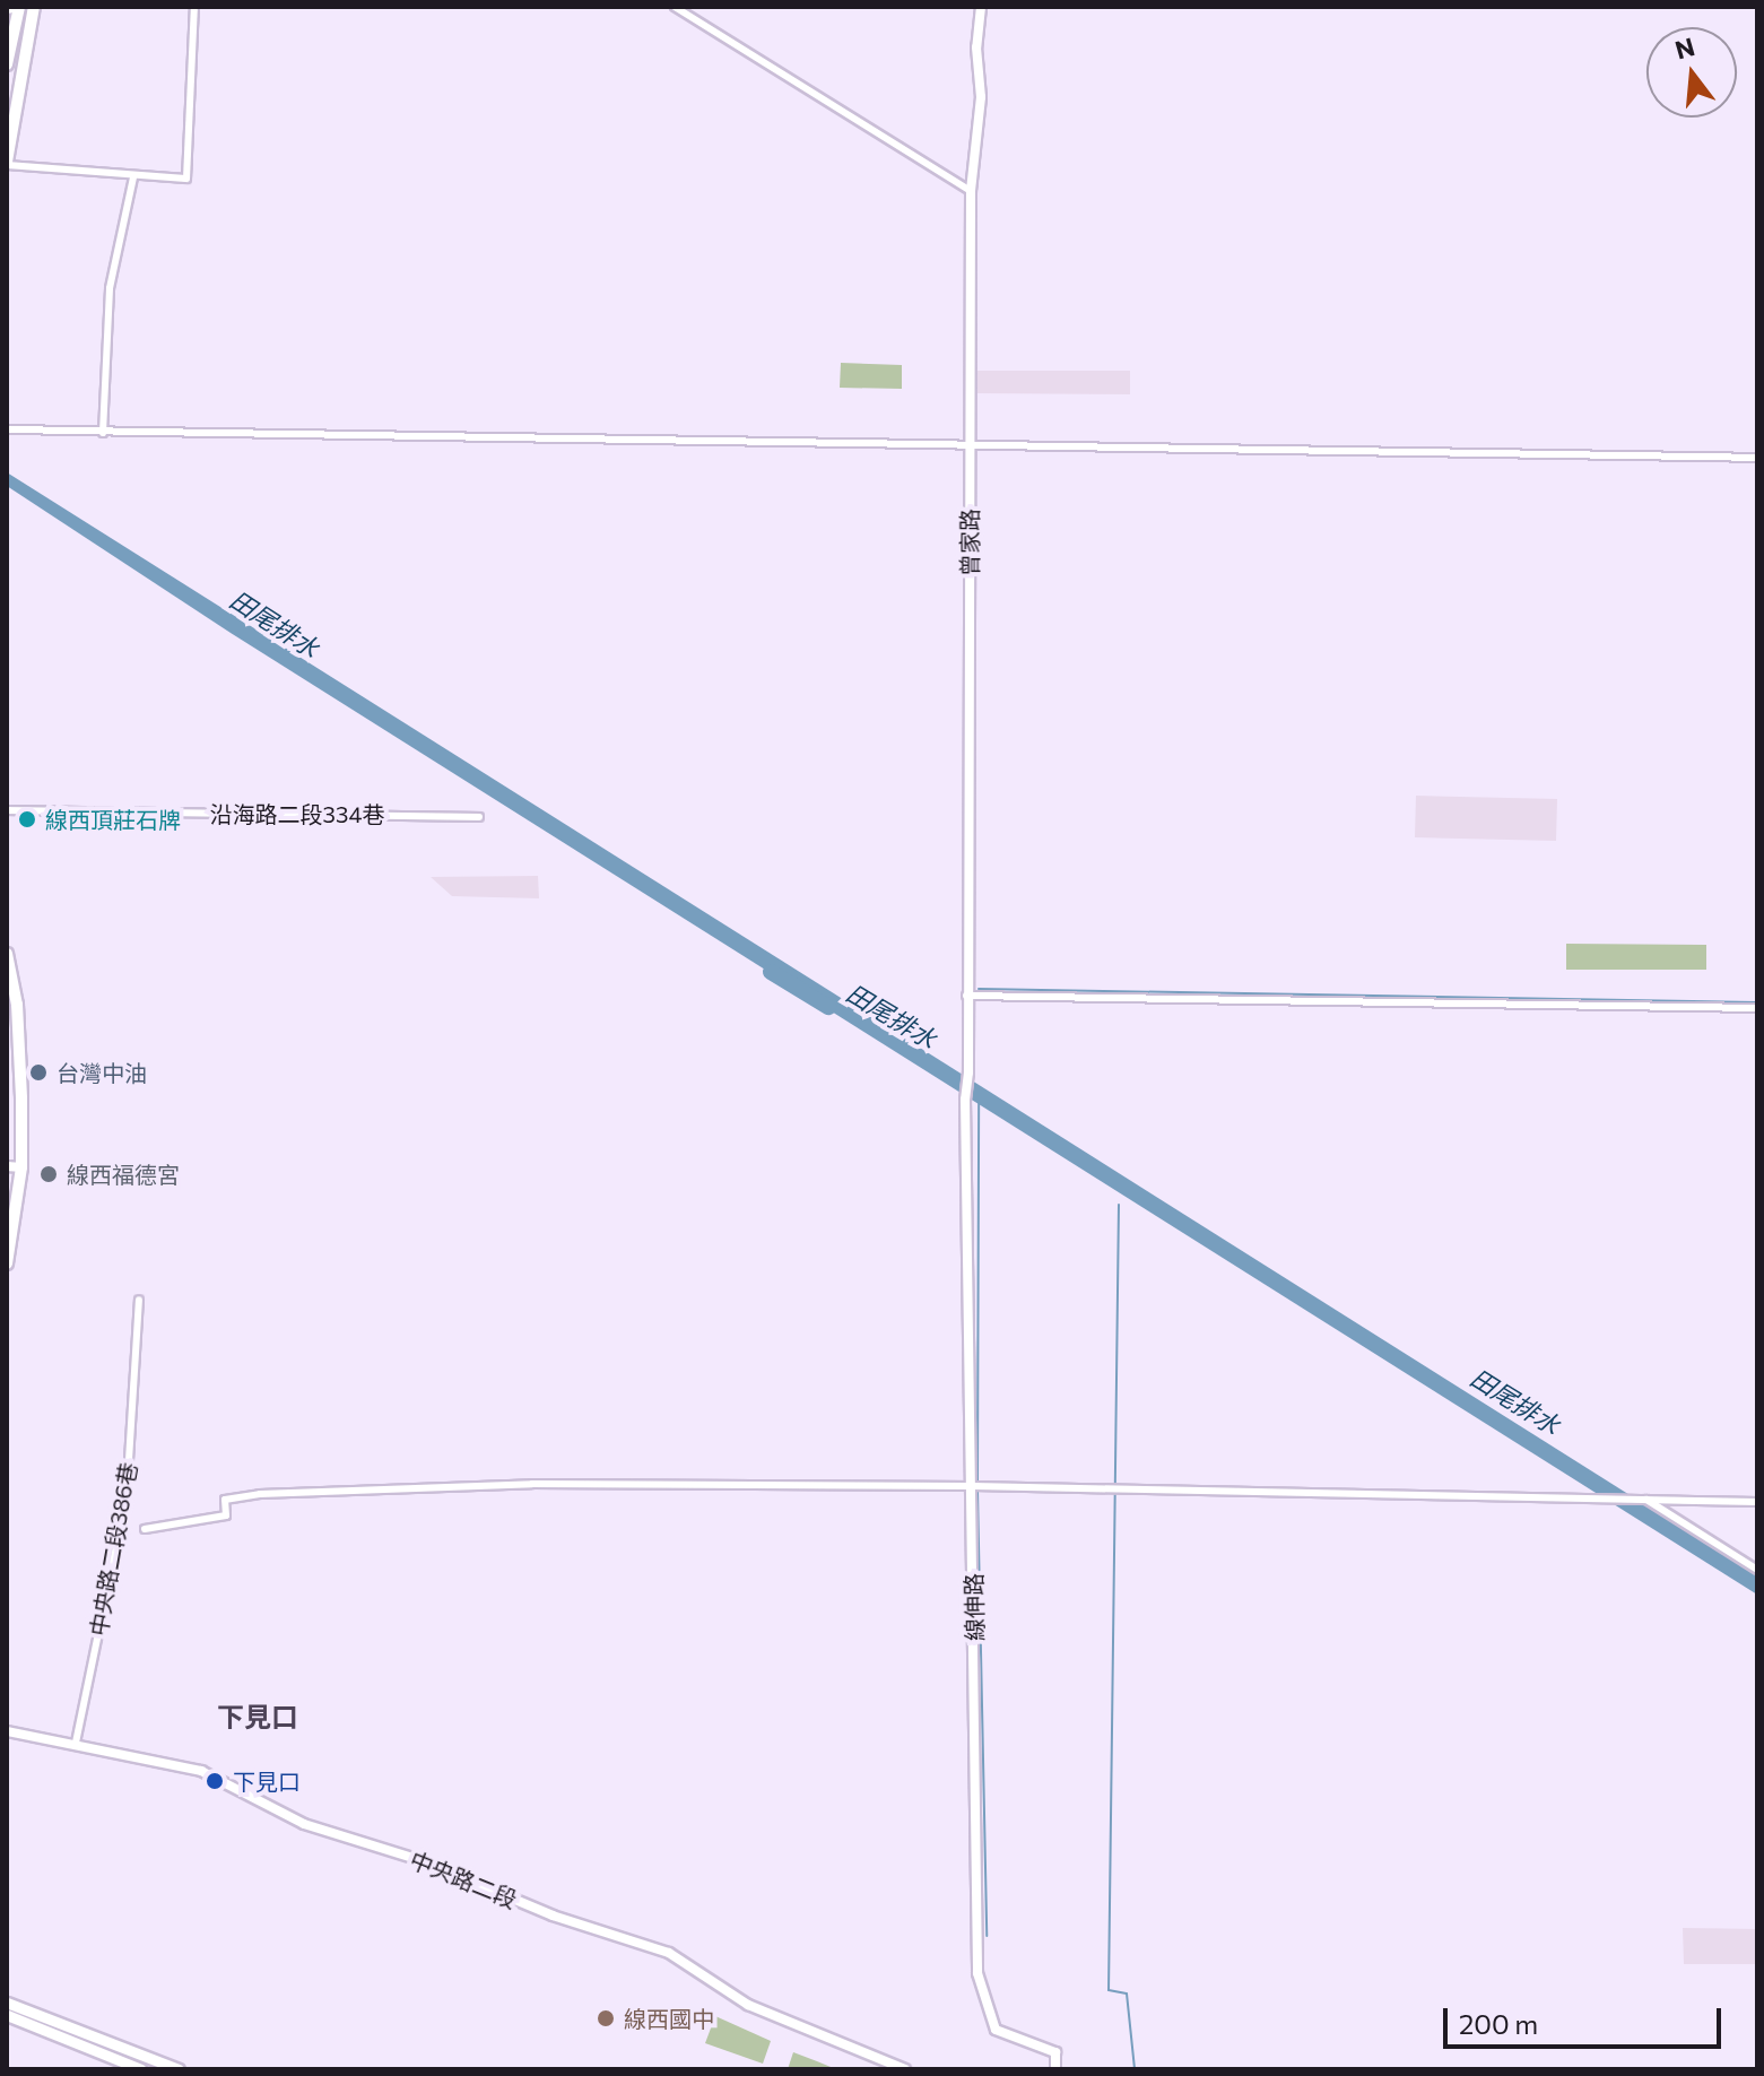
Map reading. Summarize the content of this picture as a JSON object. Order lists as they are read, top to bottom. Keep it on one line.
{"streets":{"street":["曾家路","沿海路二段334巷","中央路二段386巷","線伸路","中央路二段"]},"crossings":[["曾家路","線伸路"],["中央路二段386巷","中央路二段"]],"districts":["下見口"],"water":["田尾排水"],"places":["線西頂莊石牌","台灣中油","線西福德宮","下見口","線西國中"],"scale_bar":"200 m","north":"top"}
